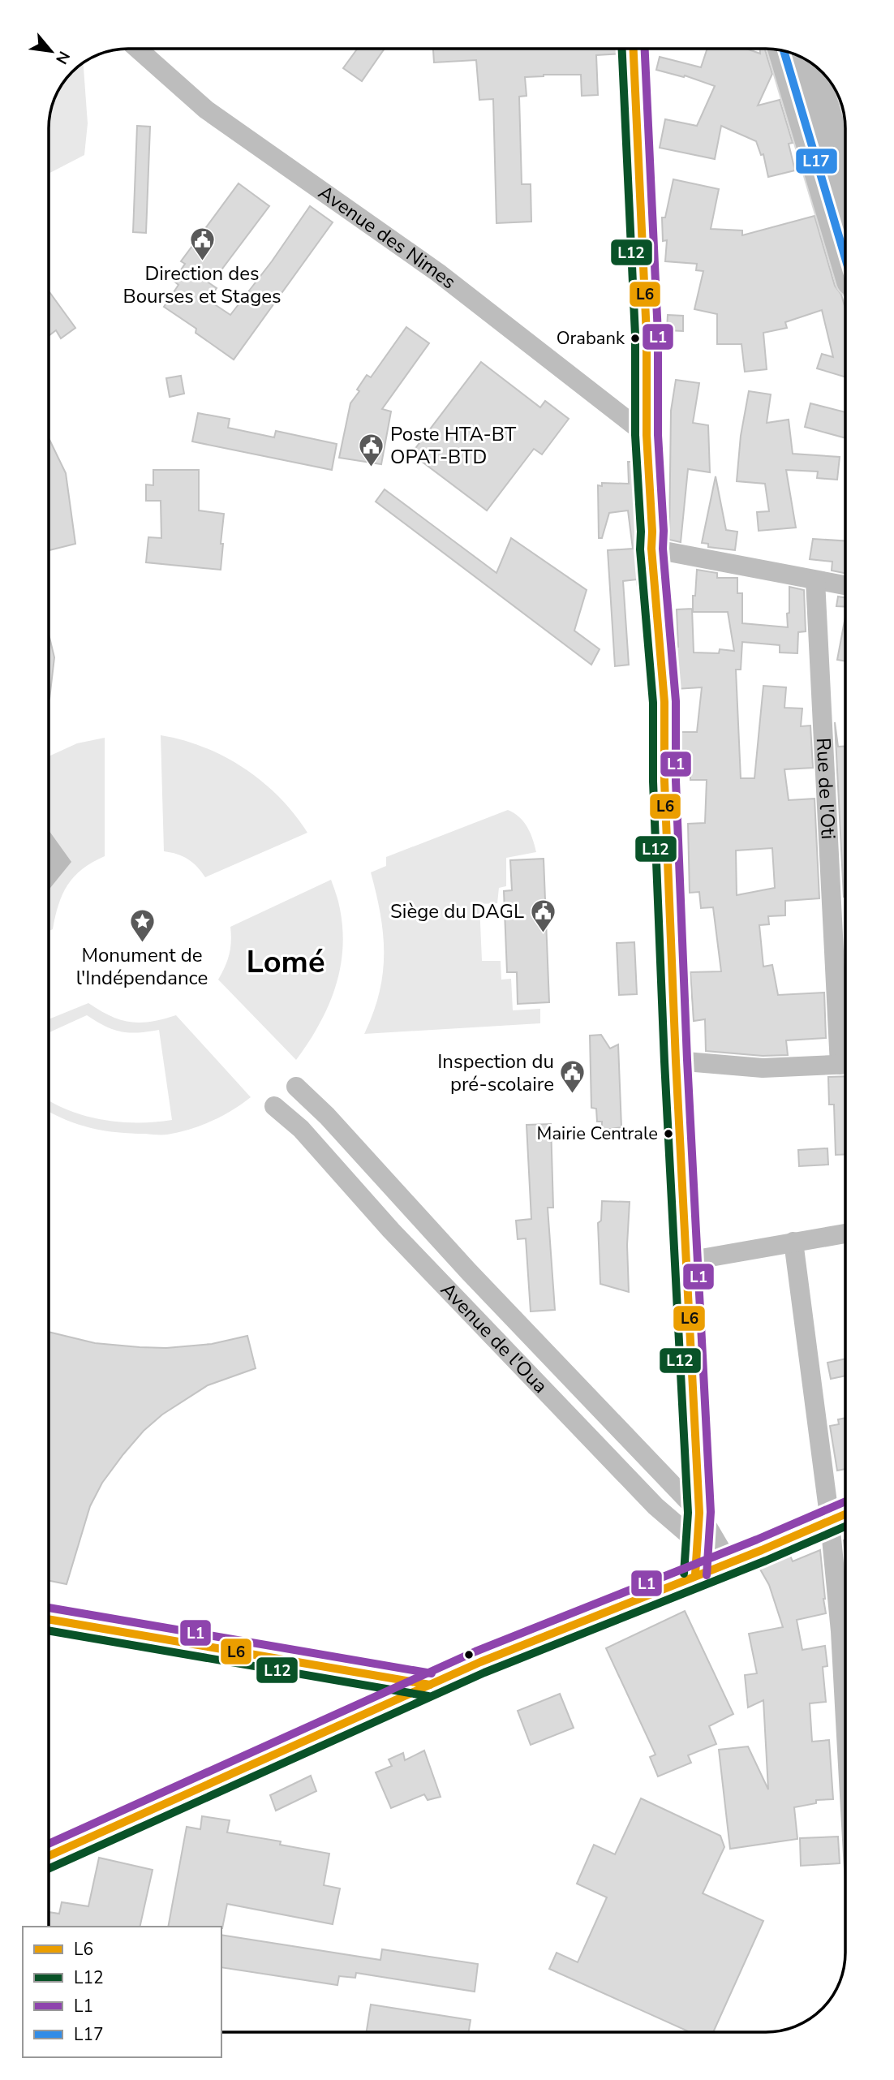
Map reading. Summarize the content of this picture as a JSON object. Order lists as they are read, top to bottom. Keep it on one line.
{"streets":{"street":["Avenue des Nimes","Rue de l'Oti","Avenue de l'Oua"]},"districts":["Lomé"],"places":{"public building":["Direction des Bourses et Stages","Poste HTA-BT OPAT-BTD","Siège du DAGL","Inspection du pré-scolaire"],"other":["Orabank","Mairie Centrale"],"place":["Monument de l'Indépendance"]},"lines":["transit line L6","transit line L12","transit line L1","transit line L17"],"legend":["L6","L12","L1","L17"],"north":"bottom right"}
